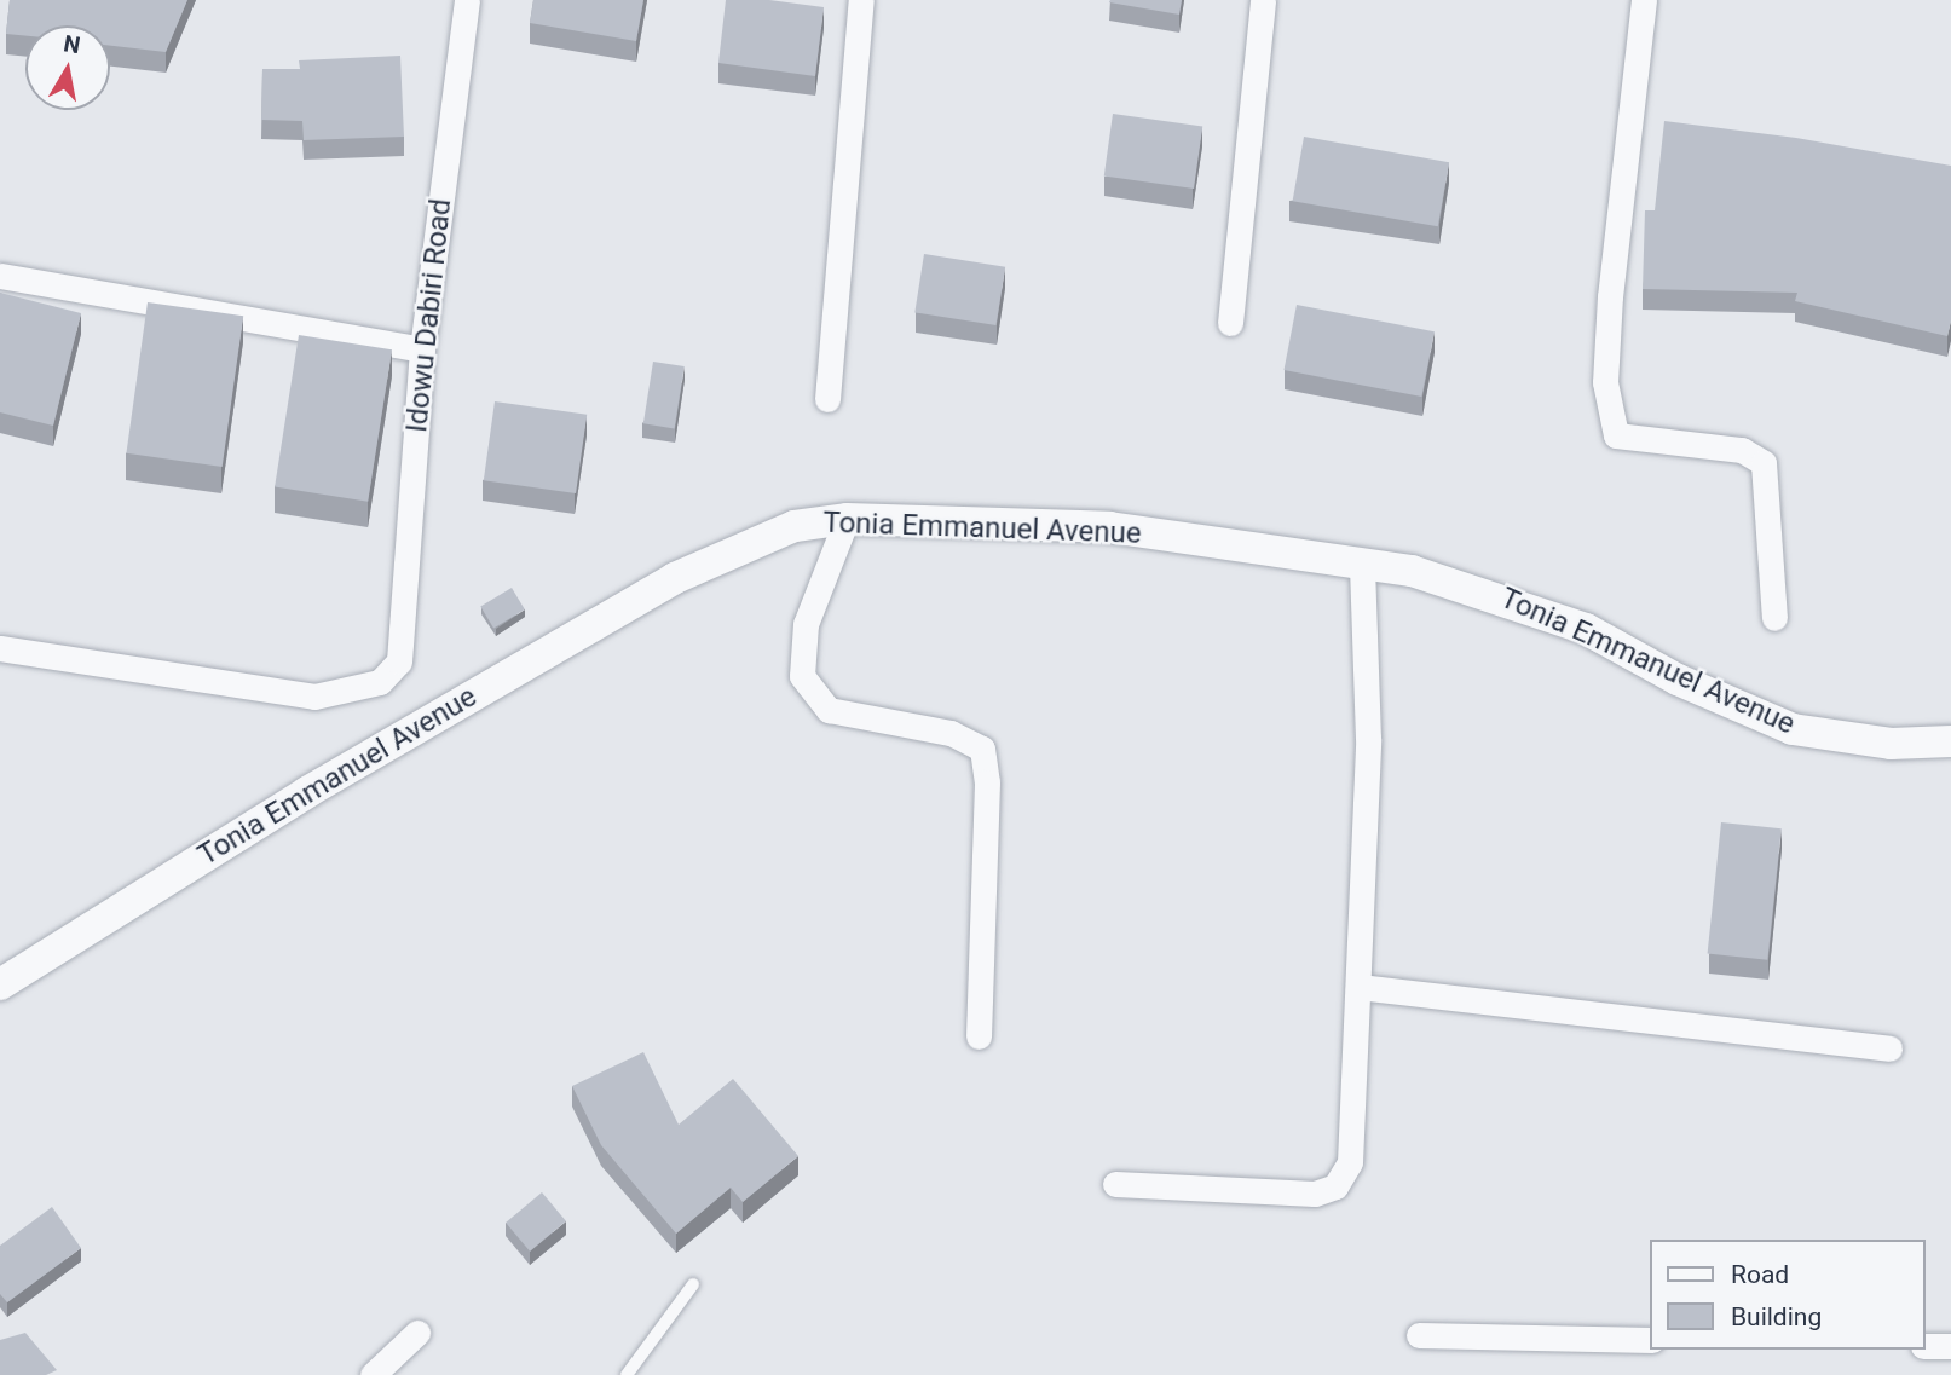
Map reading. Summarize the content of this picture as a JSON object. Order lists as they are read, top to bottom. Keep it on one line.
{"streets":{"street":["Idowu Dabiri Road","Tonia Emmanuel Avenue"]},"legend":["Road","Building"],"north":"top"}
